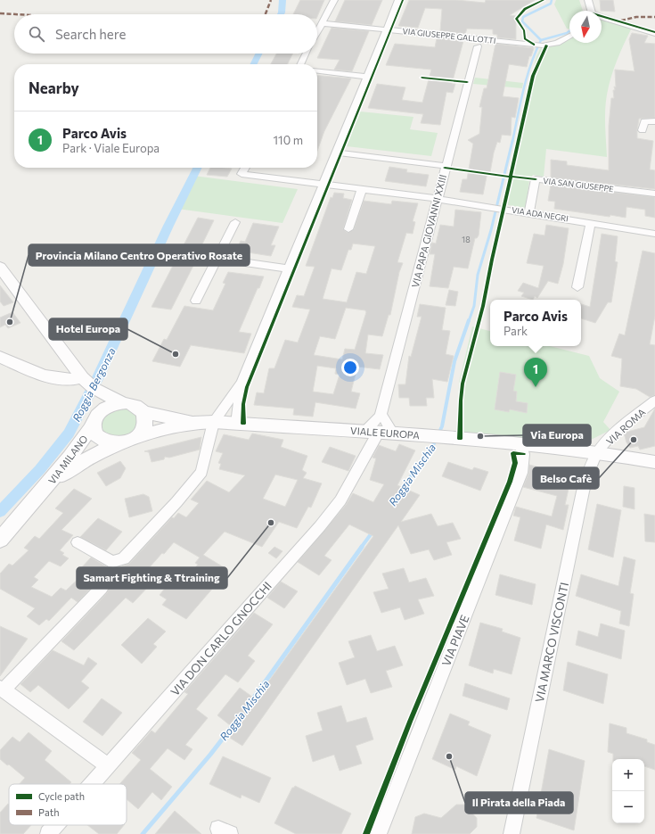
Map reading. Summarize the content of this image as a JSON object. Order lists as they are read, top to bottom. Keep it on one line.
{"streets":{"street":["VIA GIUSEPPE GALLOTTI","VIA SAN GIUSEPPE","VIA ADA NEGRI","VIA PAPA GIOVANNI XXIII","VIA ROMA","VIALE EUROPA","VIA MILANO","VIA DON CARLO GNOCCHI","VIA PIAVE","VIA MARCO VISCONTI"]},"crossings":[["VIA SAN GIUSEPPE","VIA ADA NEGRI"],["VIA ADA NEGRI","VIA PAPA GIOVANNI XXIII"],["VIA PAPA GIOVANNI XXIII","VIA DON CARLO GNOCCHI"],["VIA ROMA","VIALE EUROPA"],["VIA ROMA","VIA MARCO VISCONTI"],["VIALE EUROPA","VIA MILANO"],["VIALE EUROPA","VIA DON CARLO GNOCCHI"],["VIALE EUROPA","VIA PIAVE"],["VIALE EUROPA","VIA MARCO VISCONTI"]],"water":["Roggia Bergonza","Roggia Mischia"],"places":["Provincia Milano Centro Operativo Rosate","Hotel Europa","Via Europa","Belso Cafè","Samart Fighting & Ttraining","Il Pirata della Piada"],"house_numbers":["18"],"legend":["Cycle path","Path"],"north":"bottom","page":{"search":"Search here","heading":"Nearby","list":[{"mark":"1","name":"Parco Avis","note":"Park · Viale Europa","value":"110 m"}],"popup":["Parco Avis","Park"],"pins":"1","map_buttons":["+","−"]}}
